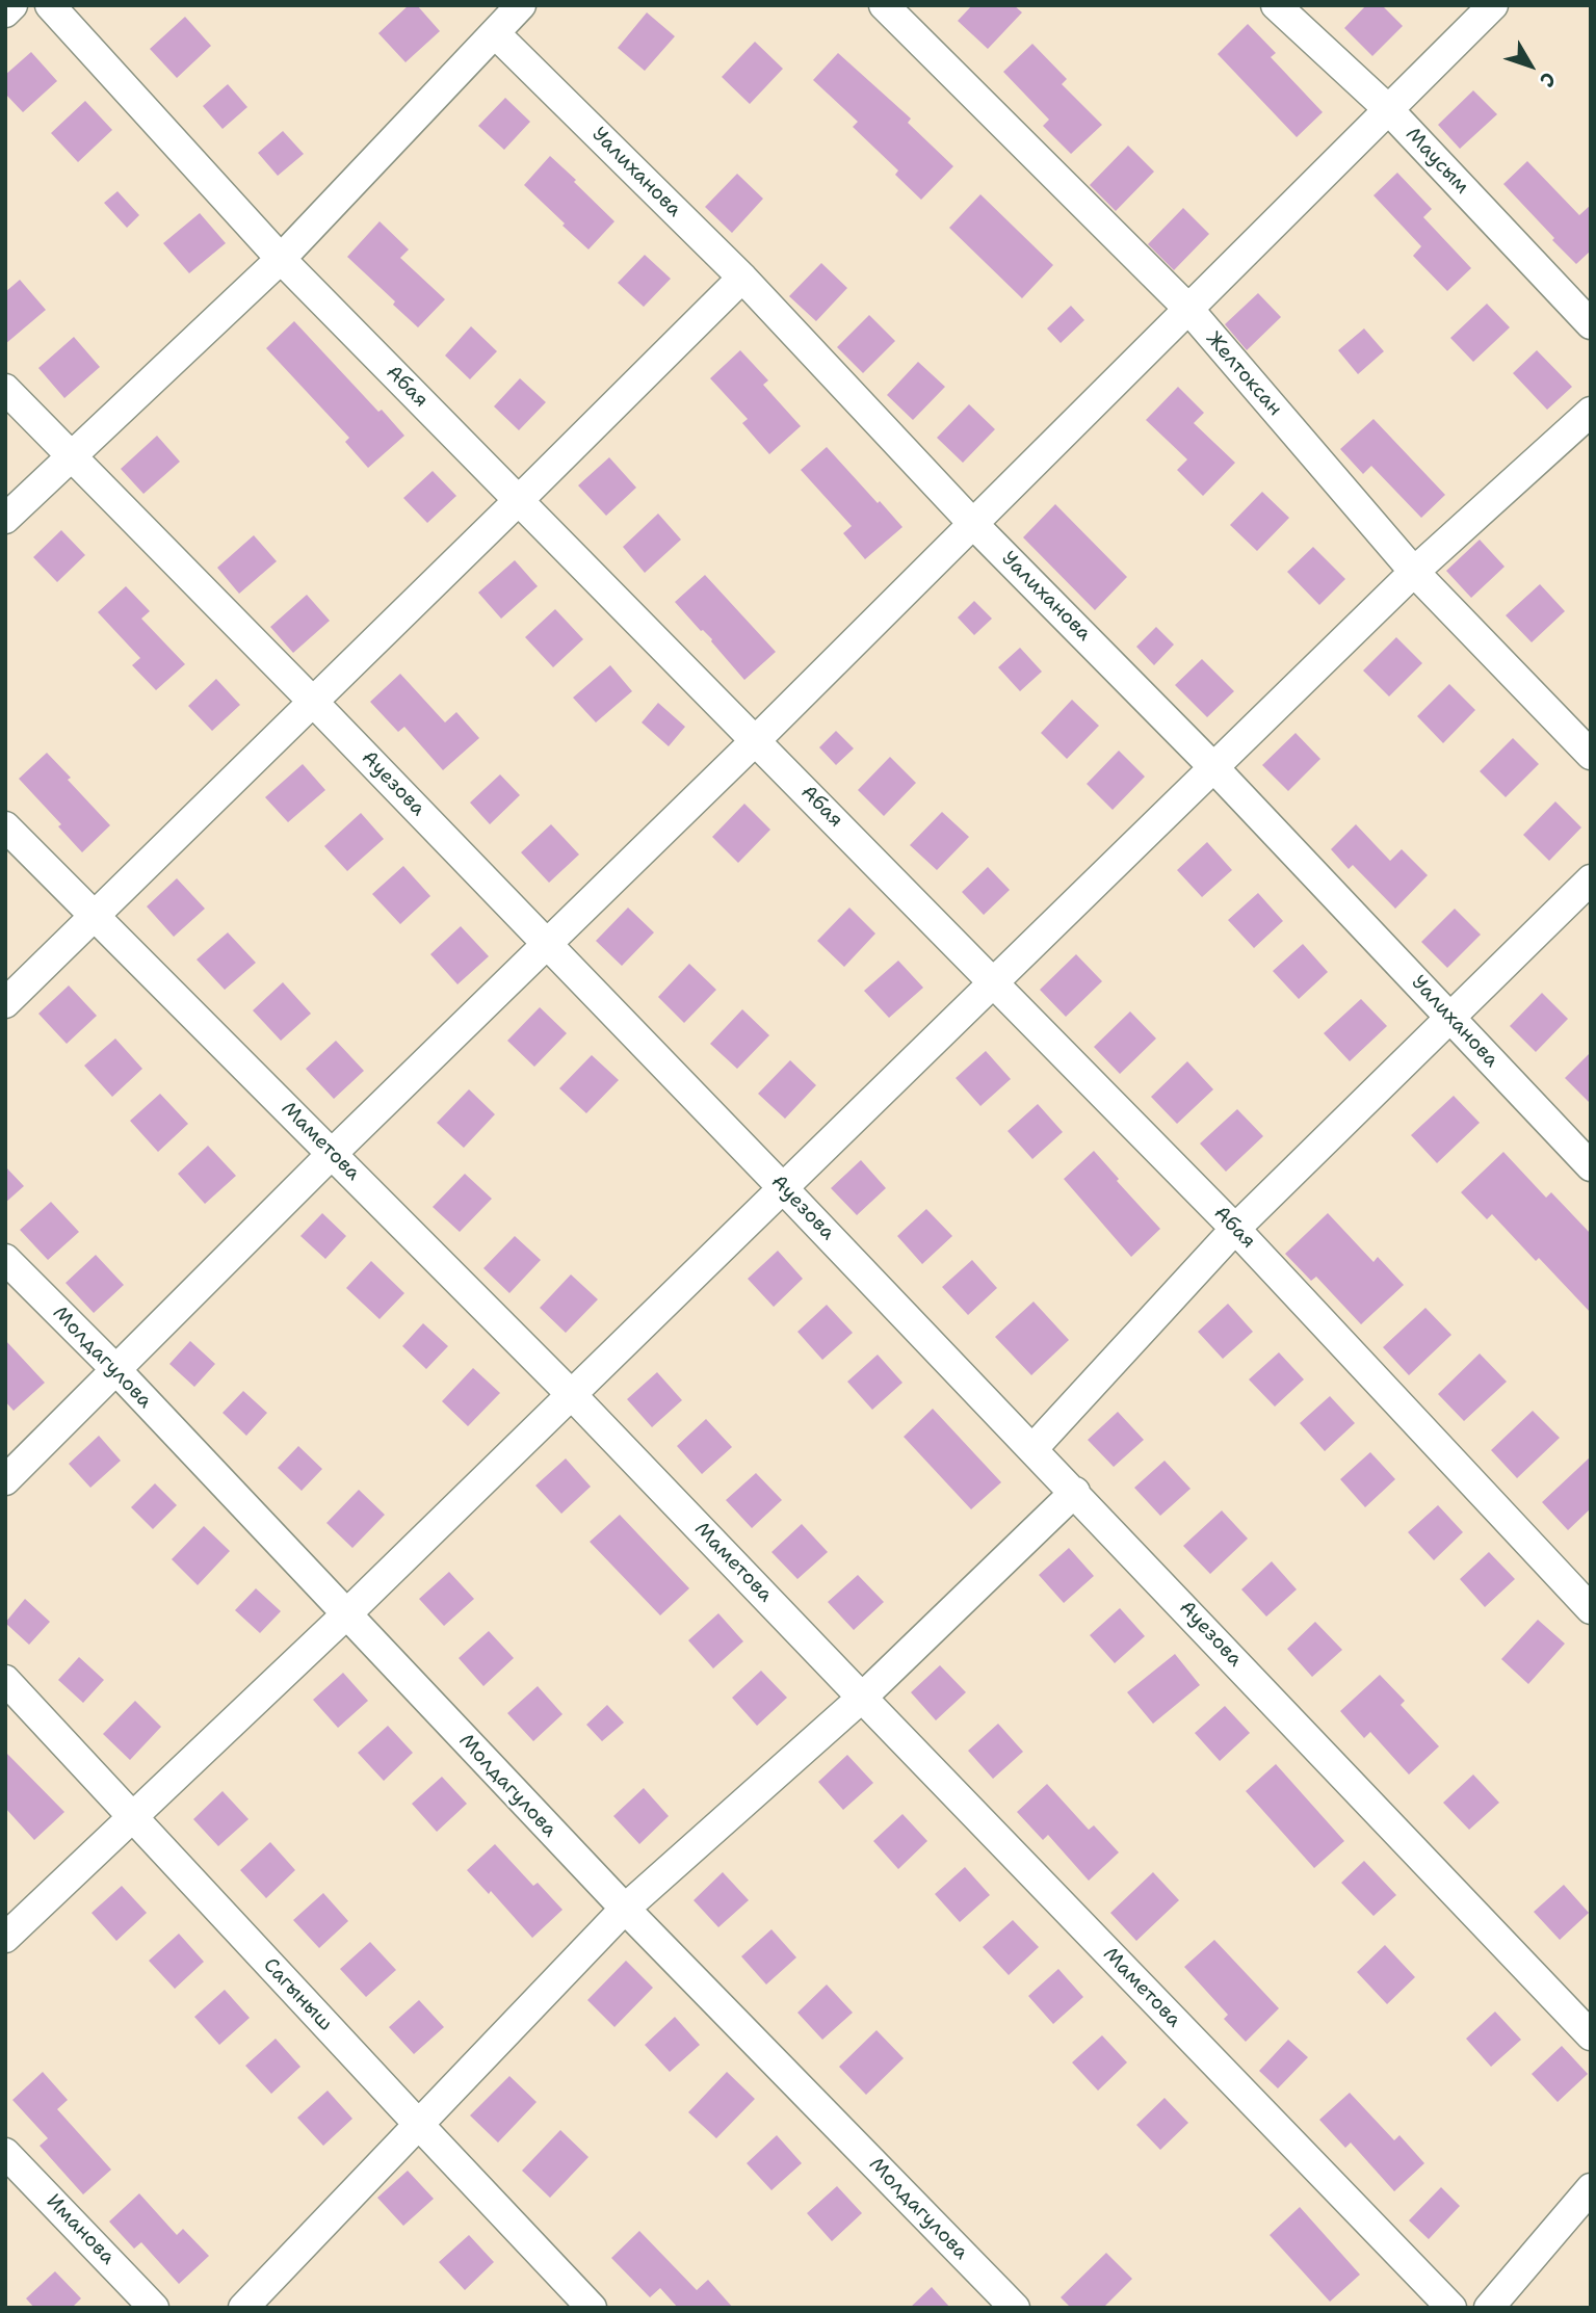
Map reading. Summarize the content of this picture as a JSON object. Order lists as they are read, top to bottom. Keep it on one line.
{"streets":{"street":["Маусым","Уалиханова","Желтоксан","Абая","Ауезова","Маметова","Молдагулова","Сагыныш","Иманова"]},"north":"bottom right"}
